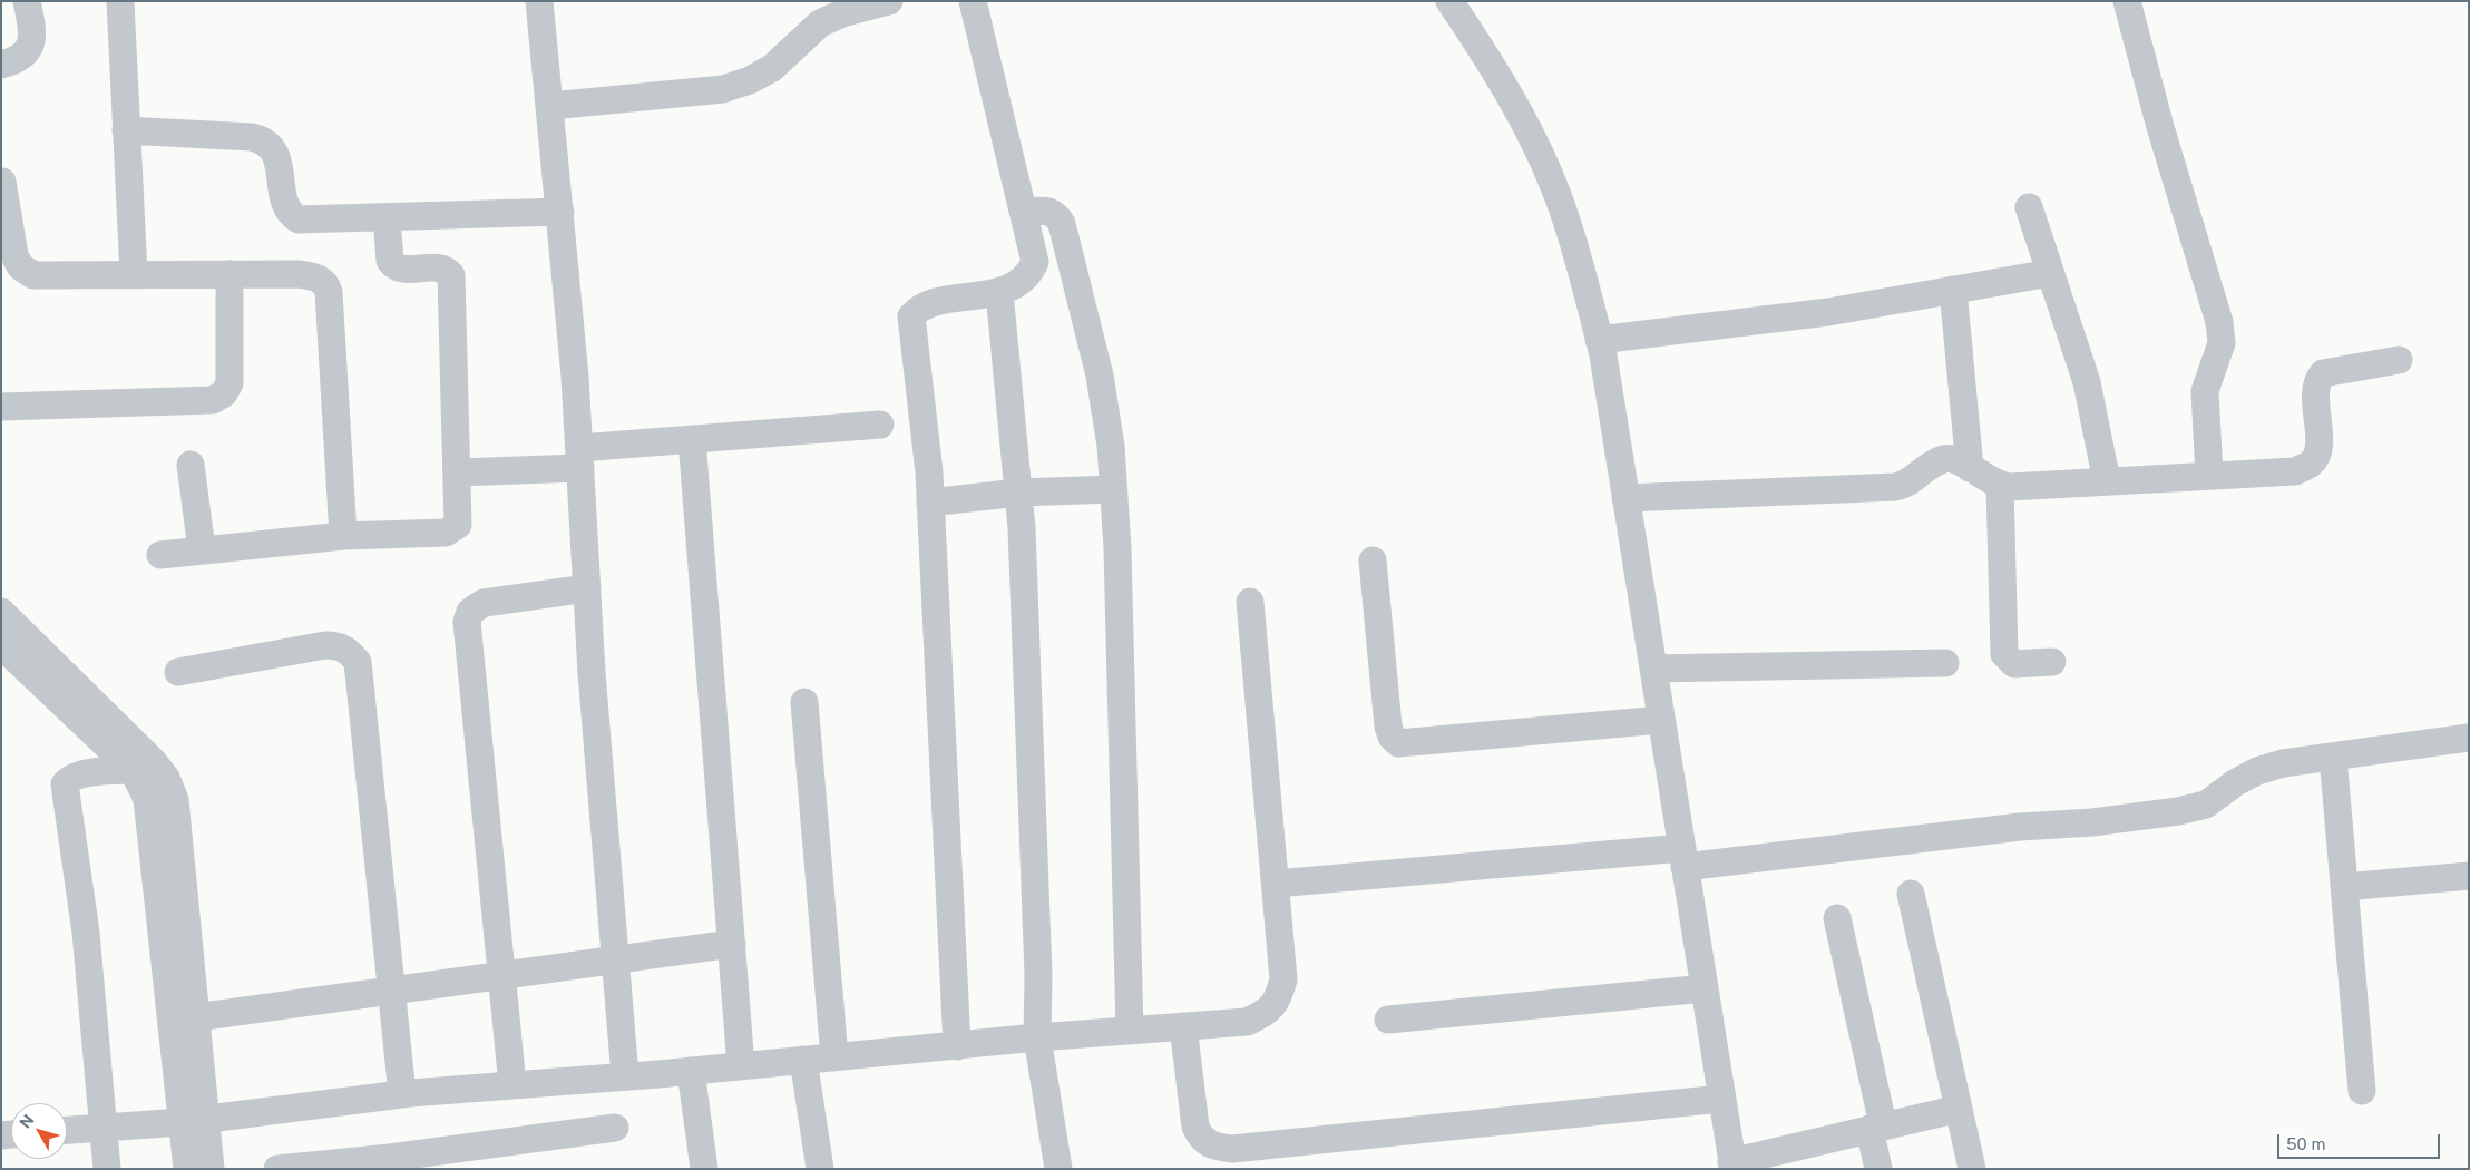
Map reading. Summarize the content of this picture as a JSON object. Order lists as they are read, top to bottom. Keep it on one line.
{"scale_bar":"50 m","north":"top left"}
